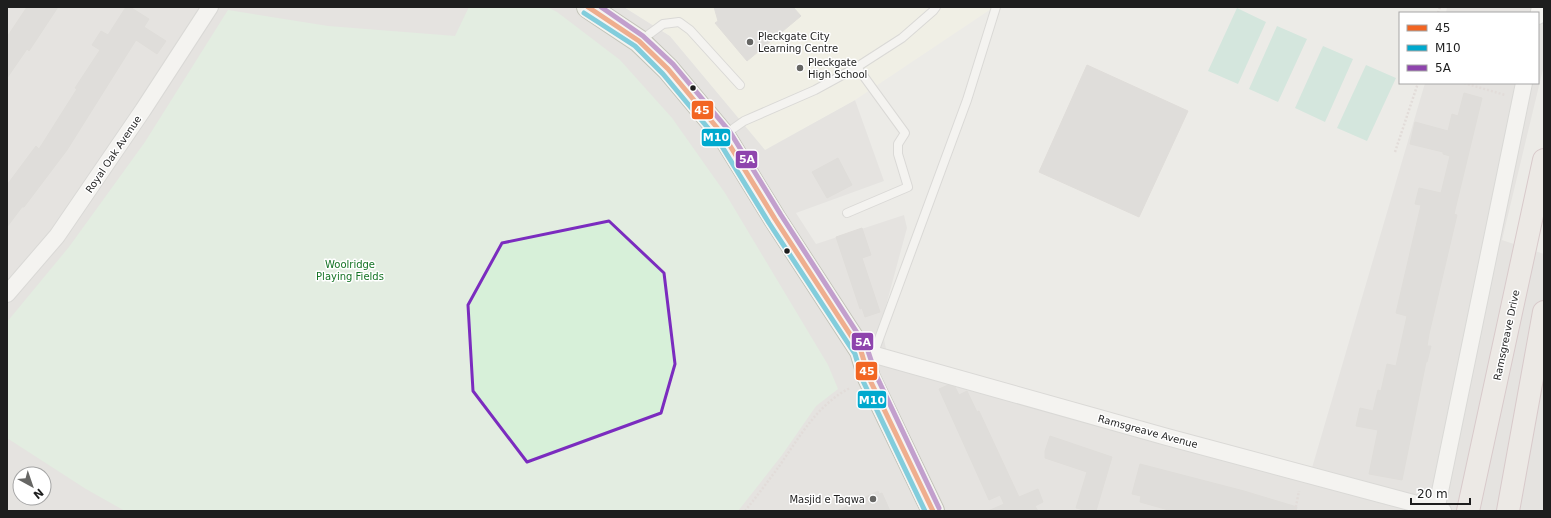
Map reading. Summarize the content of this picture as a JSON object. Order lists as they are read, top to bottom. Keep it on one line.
{"streets":{"highway":["Ramsgreave Drive"],"street":["Royal Oak Avenue","Ramsgreave Avenue"]},"parks":["Woolridge Playing Fields"],"places":["Pleckgate City Learning Centre","Pleckgate High School","Masjid e Taqwa"],"lines":["transit line 45","transit line 5A","transit line M10"],"legend":["45","M10","5A"],"scale_bar":"20 m","north":"bottom right"}
